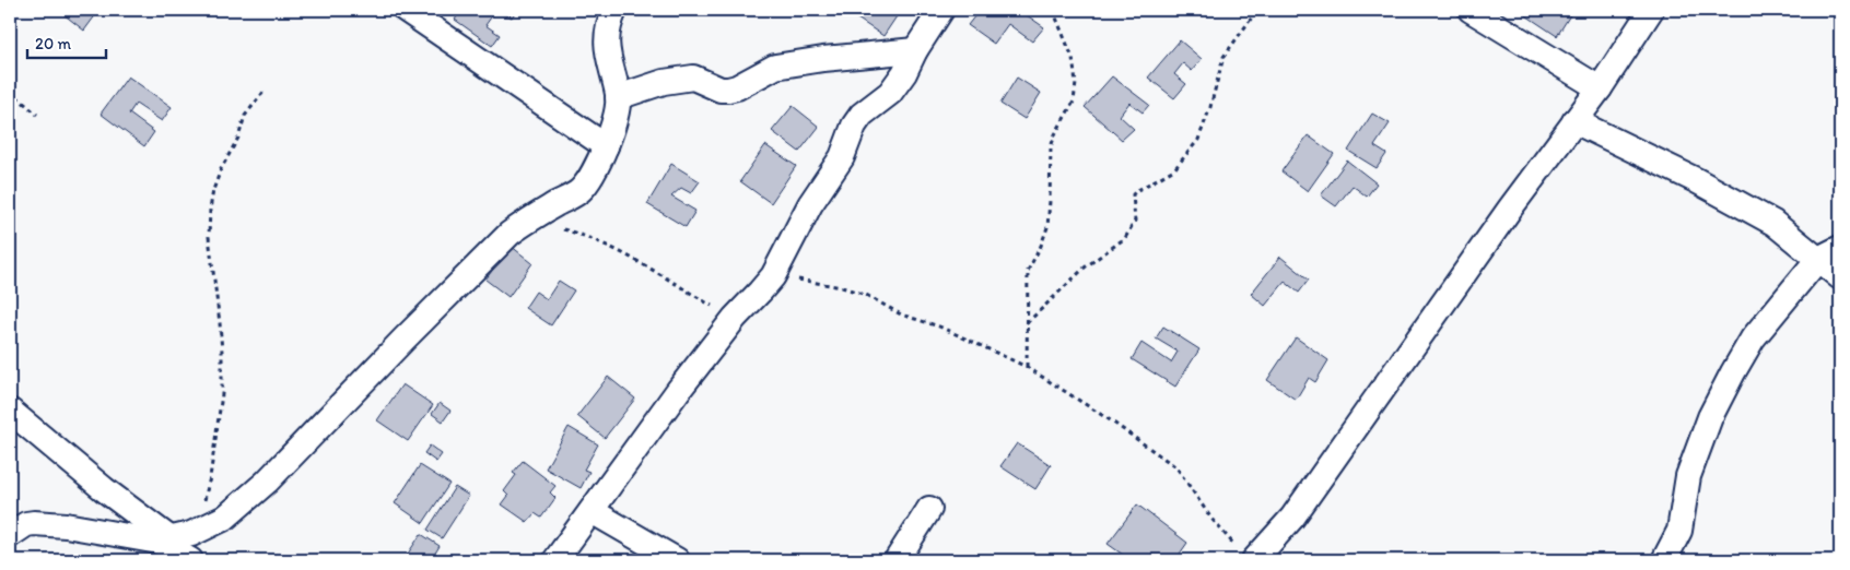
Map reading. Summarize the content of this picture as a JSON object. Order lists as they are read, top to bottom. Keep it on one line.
{"scale_bar":"20 m"}
